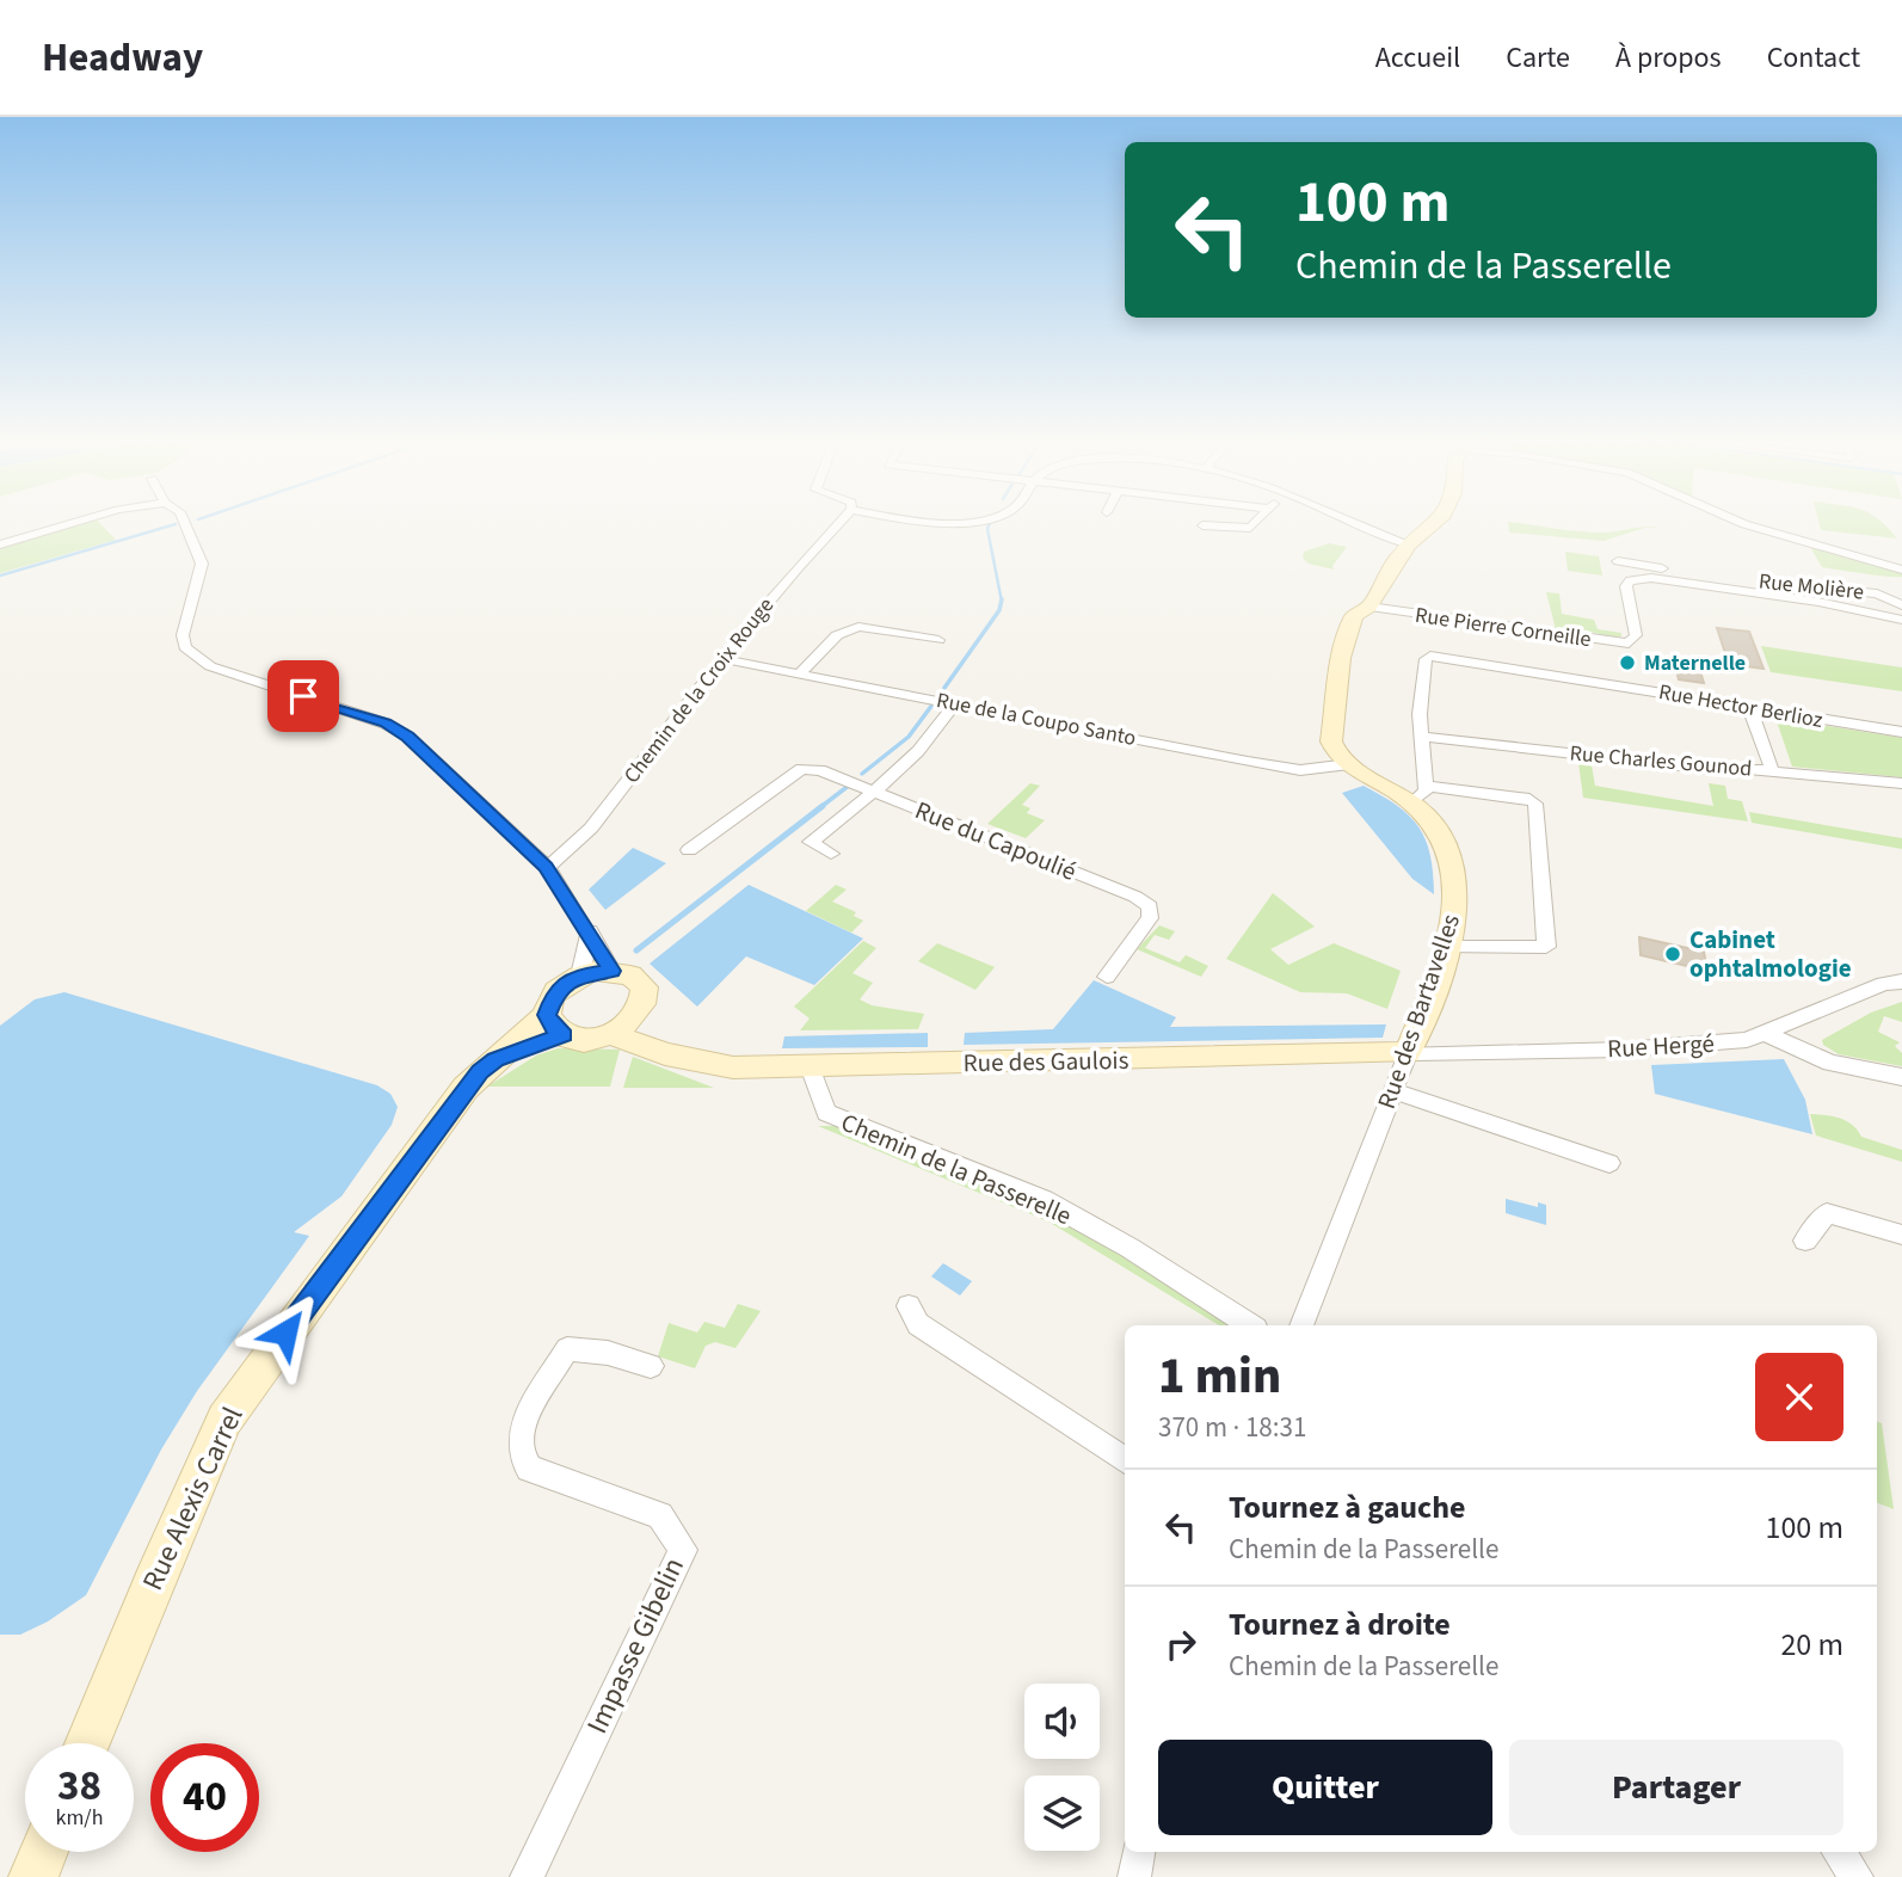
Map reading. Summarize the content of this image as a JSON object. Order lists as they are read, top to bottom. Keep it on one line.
{"streets":{"street":["Rue Molière","Rue Pierre Corneille","Chemin de la Croix Rouge","Rue Hector Berlioz","Rue de la Coupo Santo","Rue Charles Gounod","Rue du Capoulié","Rue des Bartavelles","Rue Hergé","Rue des Gaulois","Chemin de la Passerelle","Rue Alexis Carrel","Impasse Gibelin"]},"crossings":[["Chemin de la Croix Rouge","Rue de la Coupo Santo"],["Rue Hector Berlioz","Rue Charles Gounod"],["Rue de la Coupo Santo","Rue du Capoulié"],["Rue de la Coupo Santo","Rue des Bartavelles"],["Rue des Bartavelles","Rue Hergé"],["Rue des Bartavelles","Rue des Gaulois"],["Rue Hergé","Rue des Gaulois"],["Rue des Gaulois","Chemin de la Passerelle"]],"places":["Maternelle","Cabinet ophtalmologie"],"page":{"header":"Headway","nav":["Accueil","Carte","À propos","Contact"],"turn":["100 m","Chemin de la Passerelle"],"heading":["1 min","370 m · 18:31"],"list":[{"name":"Tournez à gauche","note":"Chemin de la Passerelle","value":"100 m"},{"name":"Tournez à droite","note":"Chemin de la Passerelle","value":"20 m"}],"buttons":["Quitter","Partager"],"speed":"38 km/h","limit":"40"}}
